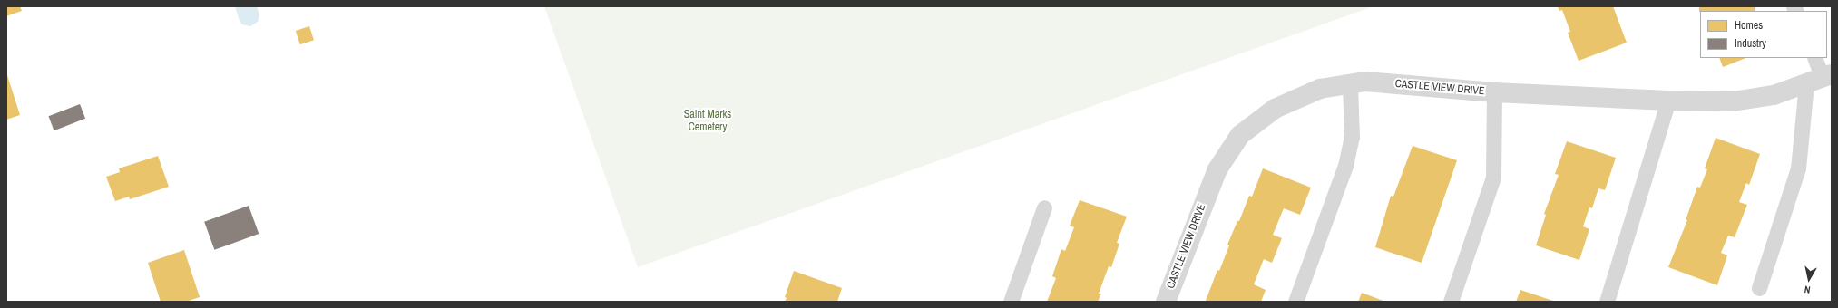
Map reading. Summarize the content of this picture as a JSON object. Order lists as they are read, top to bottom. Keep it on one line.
{"streets":{"street":["CASTLE VIEW DRIVE"]},"parks":["Saint Marks Cemetery"],"legend":["Homes","Industry"],"north":"bottom"}
